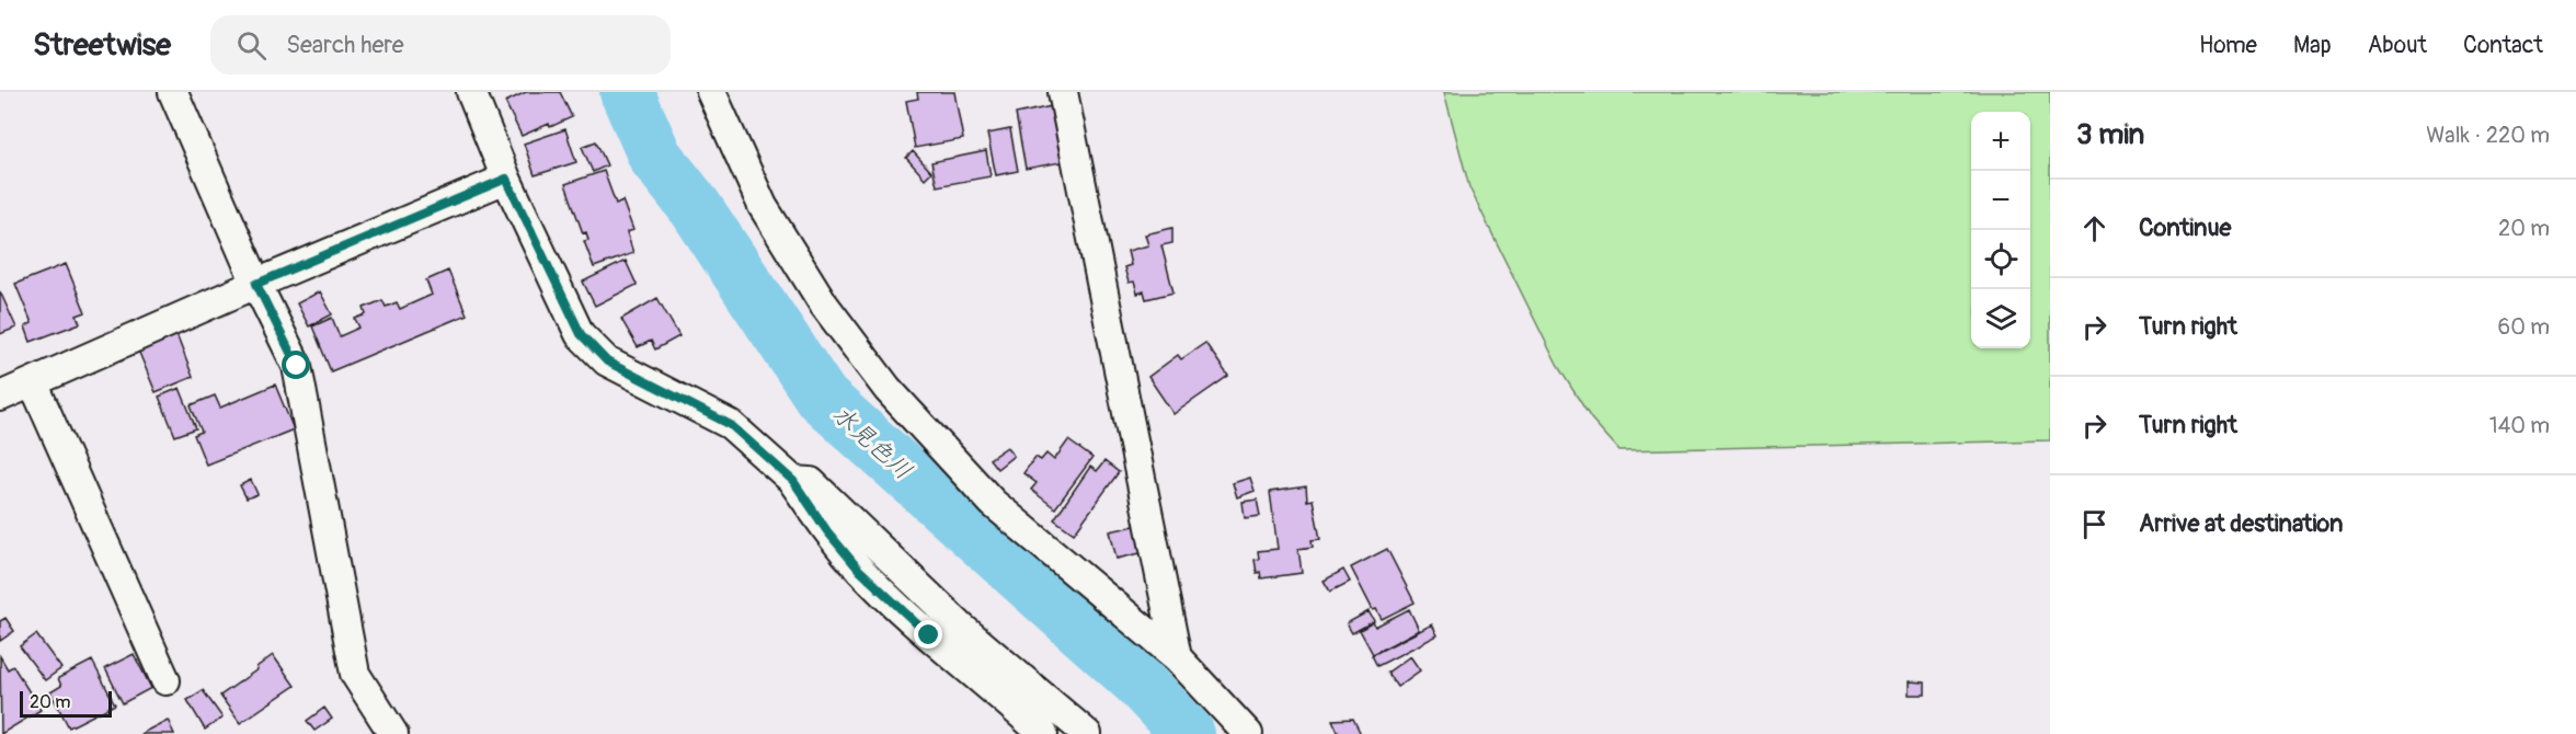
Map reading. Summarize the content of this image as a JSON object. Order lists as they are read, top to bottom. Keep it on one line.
{"water":["水見色川"],"scale_bar":"20 m","page":{"header":"Streetwise","search":"Search here","nav":["Home","Map","About","Contact"],"heading":["3 min","Walk · 220 m"],"map_buttons":["+","−"],"list":[["Continue","20 m"],["Turn right","60 m"],["Turn right","140 m"],"Arrive at destination"],"scale":"20 m"}}
